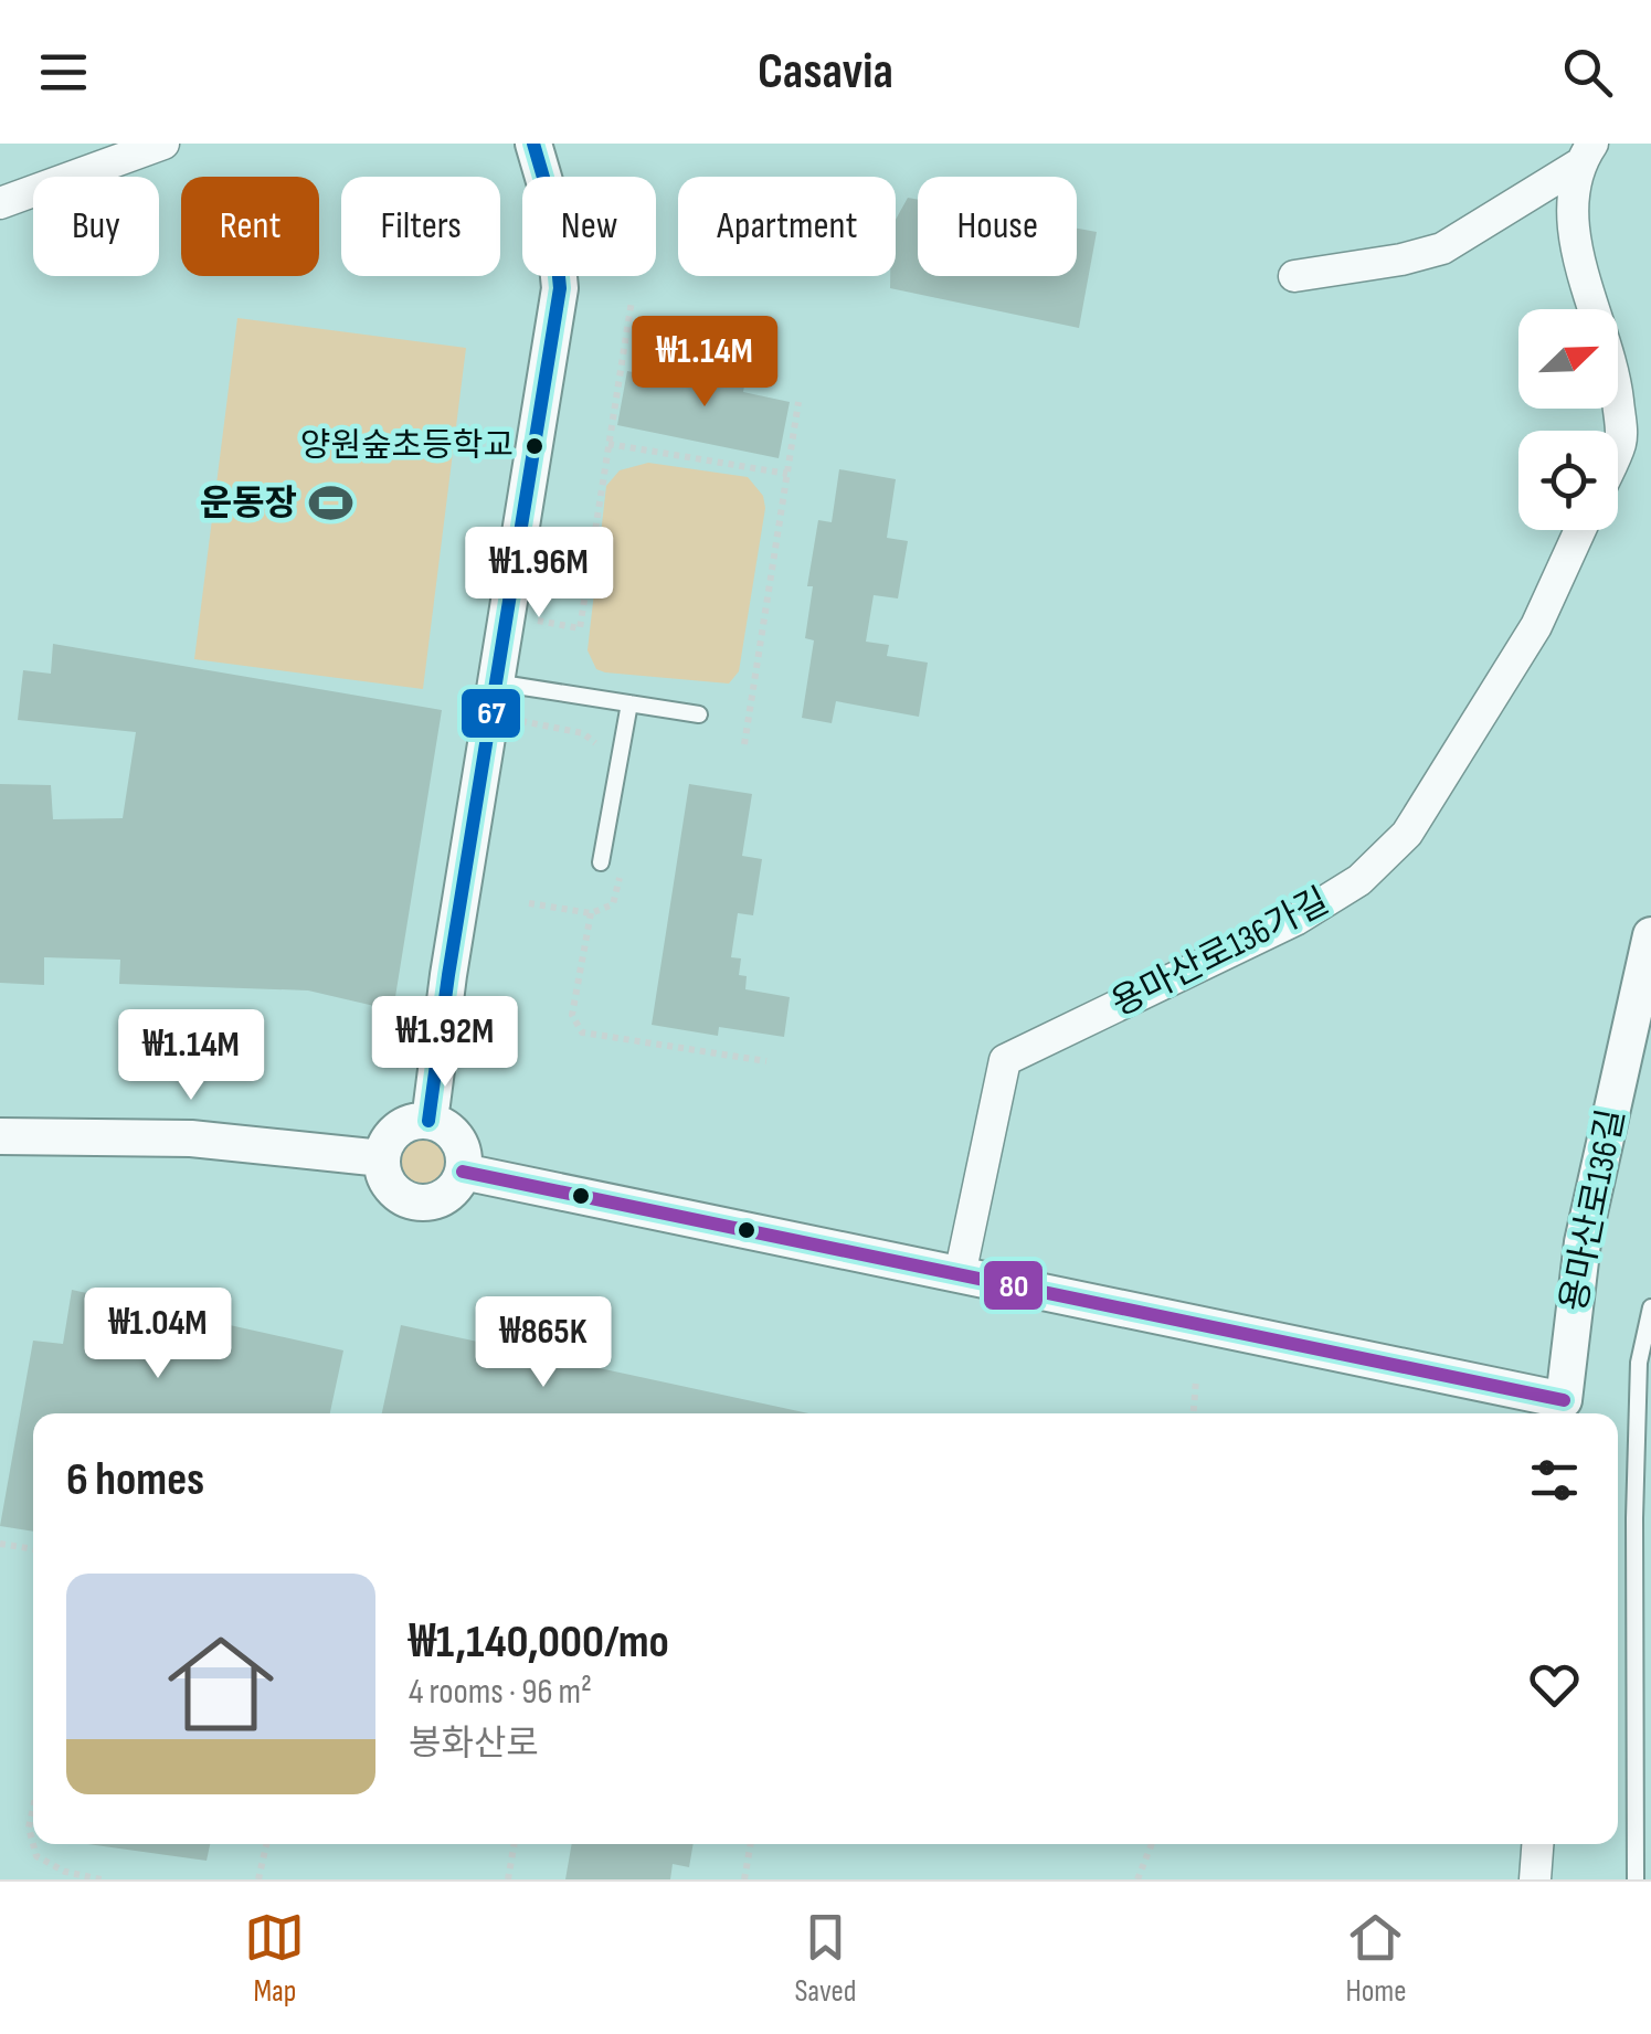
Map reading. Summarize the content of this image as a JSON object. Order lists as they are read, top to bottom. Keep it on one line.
{"streets":{"street":["용마산로136가길","용마산로136길"]},"places":{"other":["양원숲초등학교"],"sports":["운동장"]},"lines":["transit line 67","transit line 80"],"north":"top right","page":{"header":"Casavia","chip":["Buy","Rent","Filters","New","Apartment","House"],"price":["₩1.14M","₩1.96M","₩1.92M","₩1.14M","₩1.04M","₩865K"],"heading":"6 homes","list":[{"name":"₩1,140,000/mo","note":"4 rooms · 96 m² · 봉화산로"}],"tabs":["Map","Saved","Home"]}}
